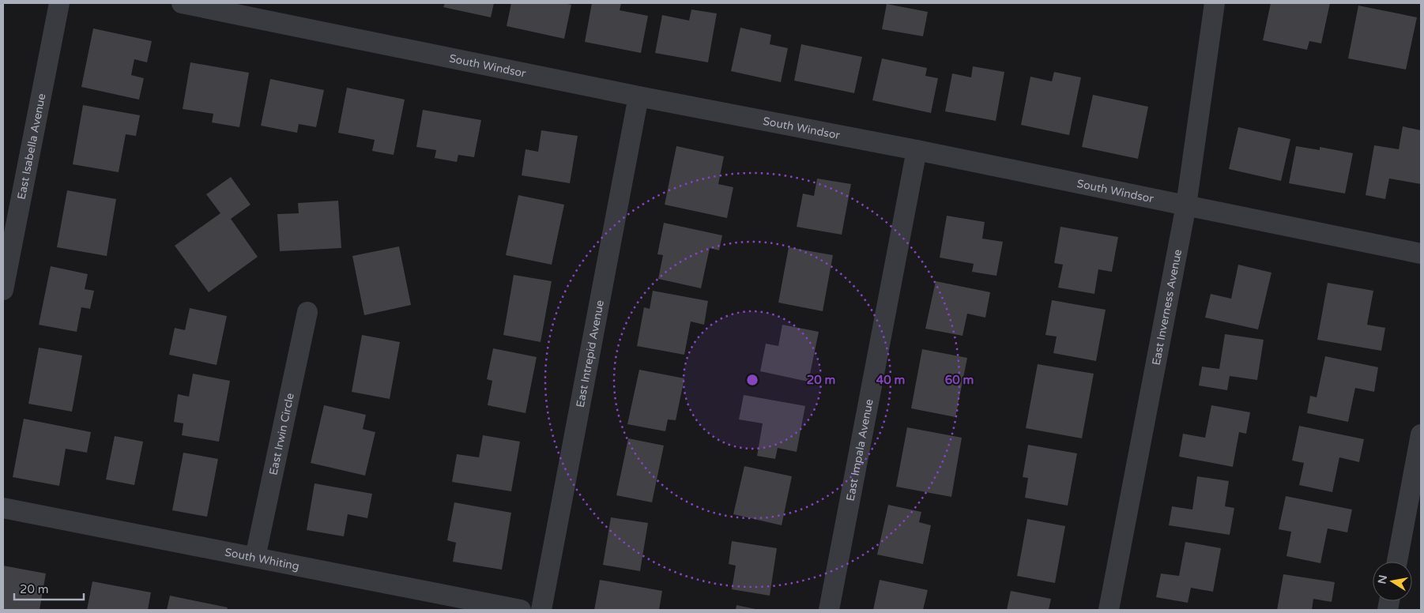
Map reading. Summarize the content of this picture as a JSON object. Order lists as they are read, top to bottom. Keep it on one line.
{"streets":{"street":["South Windsor","East Isabella Avenue","East Inverness Avenue","East Intrepid Avenue","East Irwin Circle","East Impala Avenue","South Whiting"]},"crossings":[["South Windsor","East Inverness Avenue"],["South Windsor","East Intrepid Avenue"],["South Windsor","East Impala Avenue"],["East Irwin Circle","South Whiting"]],"scale_bar":"20 m","north":"left","rings":["20 m","40 m","60 m"]}
